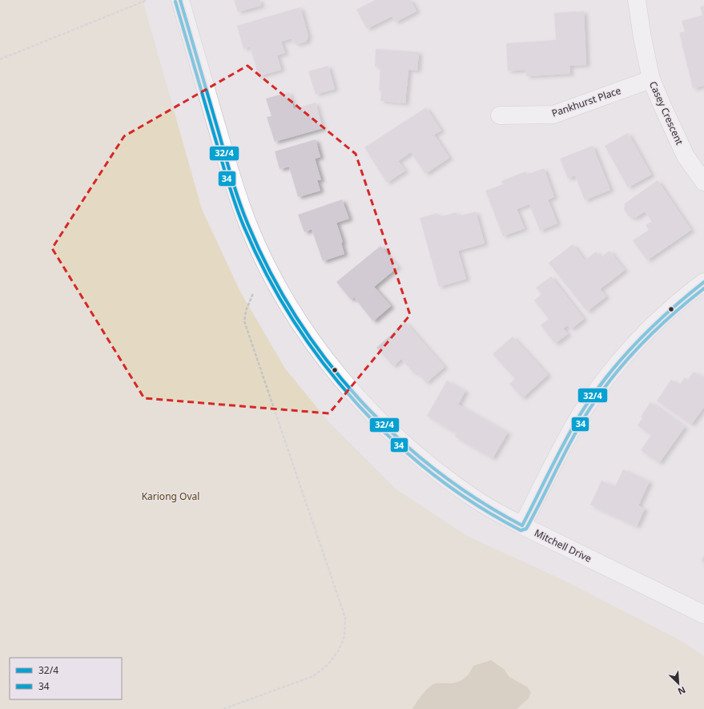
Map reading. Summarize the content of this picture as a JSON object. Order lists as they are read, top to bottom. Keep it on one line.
{"streets":{"street":["Pankhurst Place","Casey Crescent","Mitchell Drive"]},"crossings":[["Pankhurst Place","Casey Crescent"]],"parks":["Kariong Oval"],"lines":["transit line 32/4","transit line 34"],"legend":["32/4","34"],"north":"bottom right"}
